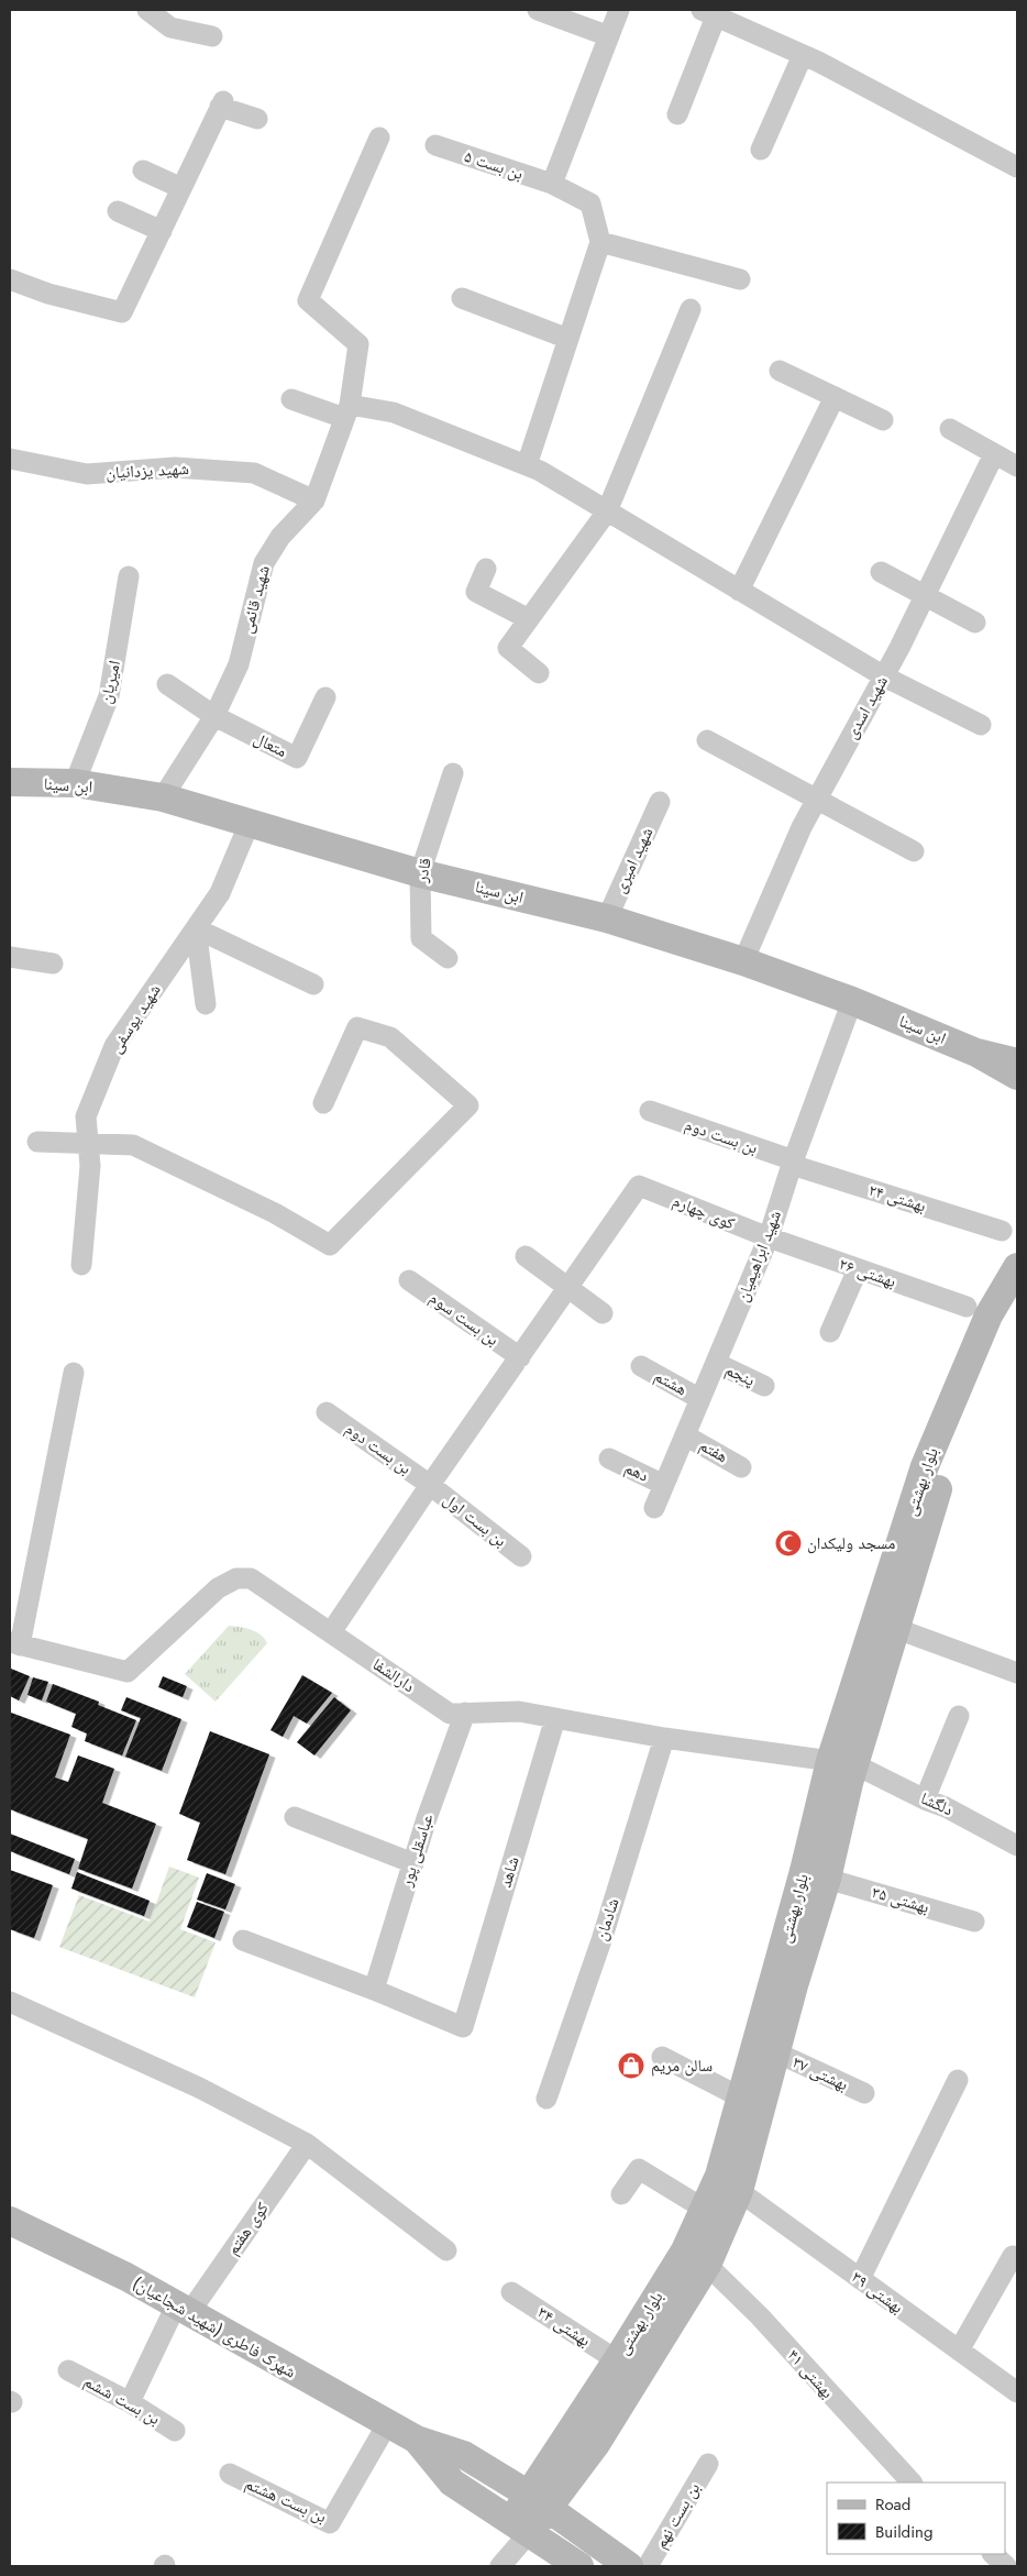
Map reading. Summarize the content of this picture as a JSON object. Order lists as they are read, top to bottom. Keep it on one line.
{"streets":{"main road":["ابن سینا","بلوار بهشتی","شهرک فاطری (شهید شجاعیان)"],"street":["بن بست ۵","شهید یزدانیان","شهید قائمی","امیریان","شهید اسدی","متعال","شهید امیری","قادر","شهید یوسفی","بن بست دوم","بهشتی ۲۴","کوی چهارم","شهید ابراهیمیان","بهشتی ۲۶","بن بست سوم","پنجم","هشتم","هفتم","دهم","بن بست اول","دارالشفا","دلگشا","عباسقلی پور","شاهد","بهشتی ۳۵","شادمان","بهشتی ٣٧","کوی هفتم","بهشتی ۳۹","بهشتی ۳۴","بهشتی ۴۱","بن بست ششم","بن بست هشتم","بن بست نهم"]},"crossings":[["شهید یزدانیان","شهید قائمی"],["شهید قائمی","متعال"],["شهید قائمی","ابن سینا"],["امیریان","ابن سینا"],["شهید اسدی","ابن سینا"],["ابن سینا","شهید امیری"],["ابن سینا","قادر"],["ابن سینا","شهید یوسفی"],["ابن سینا","شهید ابراهیمیان"],["بن بست دوم","بهشتی ۲۴"],["بن بست دوم","شهید ابراهیمیان"],["بن بست دوم","بن بست اول"],["بهشتی ۲۴","شهید ابراهیمیان"],["کوی چهارم","شهید ابراهیمیان"],["کوی چهارم","بهشتی ۲۶"],["شهید ابراهیمیان","بهشتی ۲۶"],["شهید ابراهیمیان","پنجم"],["شهید ابراهیمیان","هشتم"],["شهید ابراهیمیان","هفتم"],["شهید ابراهیمیان","دهم"],["بلوار بهشتی","دارالشفا"],["بلوار بهشتی","دلگشا"],["بلوار بهشتی","بهشتی ۳۵"],["بلوار بهشتی","بهشتی ٣٧"],["بلوار بهشتی","بهشتی ۳۹"],["بلوار بهشتی","بهشتی ۳۴"],["بلوار بهشتی","شهرک فاطری (شهید شجاعیان)"],["بلوار بهشتی","بهشتی ۴۱"],["دارالشفا","دلگشا"],["دارالشفا","عباسقلی پور"],["دارالشفا","شاهد"],["دارالشفا","شادمان"],["عباسقلی پور","شاهد"],["کوی هفتم","شهرک فاطری (شهید شجاعیان)"],["کوی هفتم","بن بست ششم"],["شهرک فاطری (شهید شجاعیان)","بن بست هشتم"]],"places":{"mosque":["مسجد ولیکدان"],"shop":["سالن مریم"]},"legend":["Road","Building"]}
